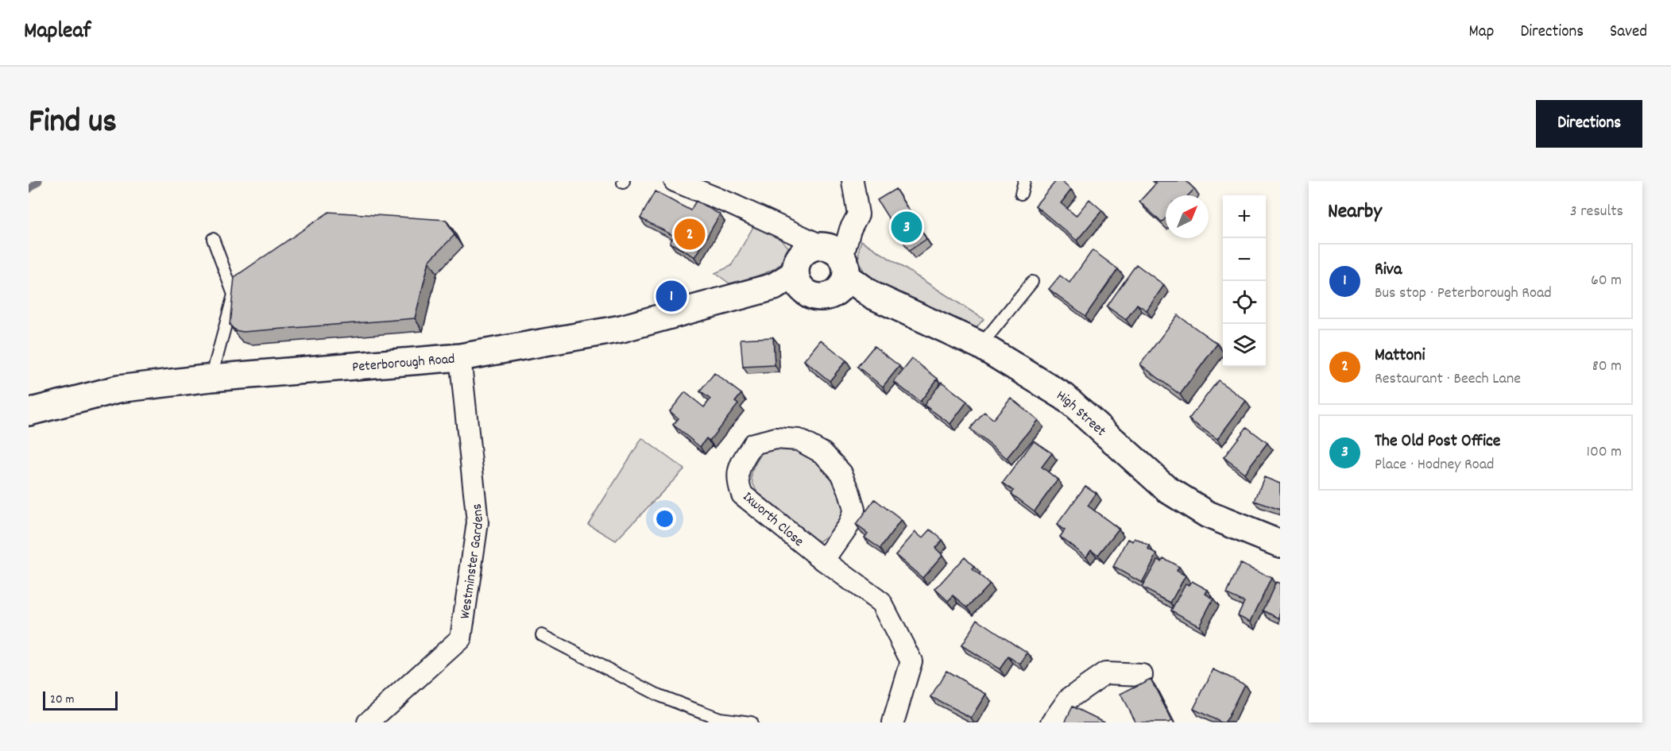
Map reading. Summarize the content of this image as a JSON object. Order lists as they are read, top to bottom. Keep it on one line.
{"streets":{"street":["Peterborough Road","High Street","Ixworth Close","Westminster Gardens"]},"crossings":[["Peterborough Road","Westminster Gardens"]],"scale_bar":"20 m","north":"top right","page":{"header":"Mapleaf","nav":["Map","Directions","Saved"],"title":"Find us","buttons":"Directions","heading":["Nearby","3 results"],"map_buttons":["+","−"],"pins":["3","2","1"],"list":[{"mark":"1","name":"Riva","note":"Bus stop · Peterborough Road","value":"60 m"},{"mark":"2","name":"Mattoni","note":"Restaurant · Beech Lane","value":"80 m"},{"mark":"3","name":"The Old Post Office","note":"Place · Hodney Road","value":"100 m"}],"scale":"20 m"}}
